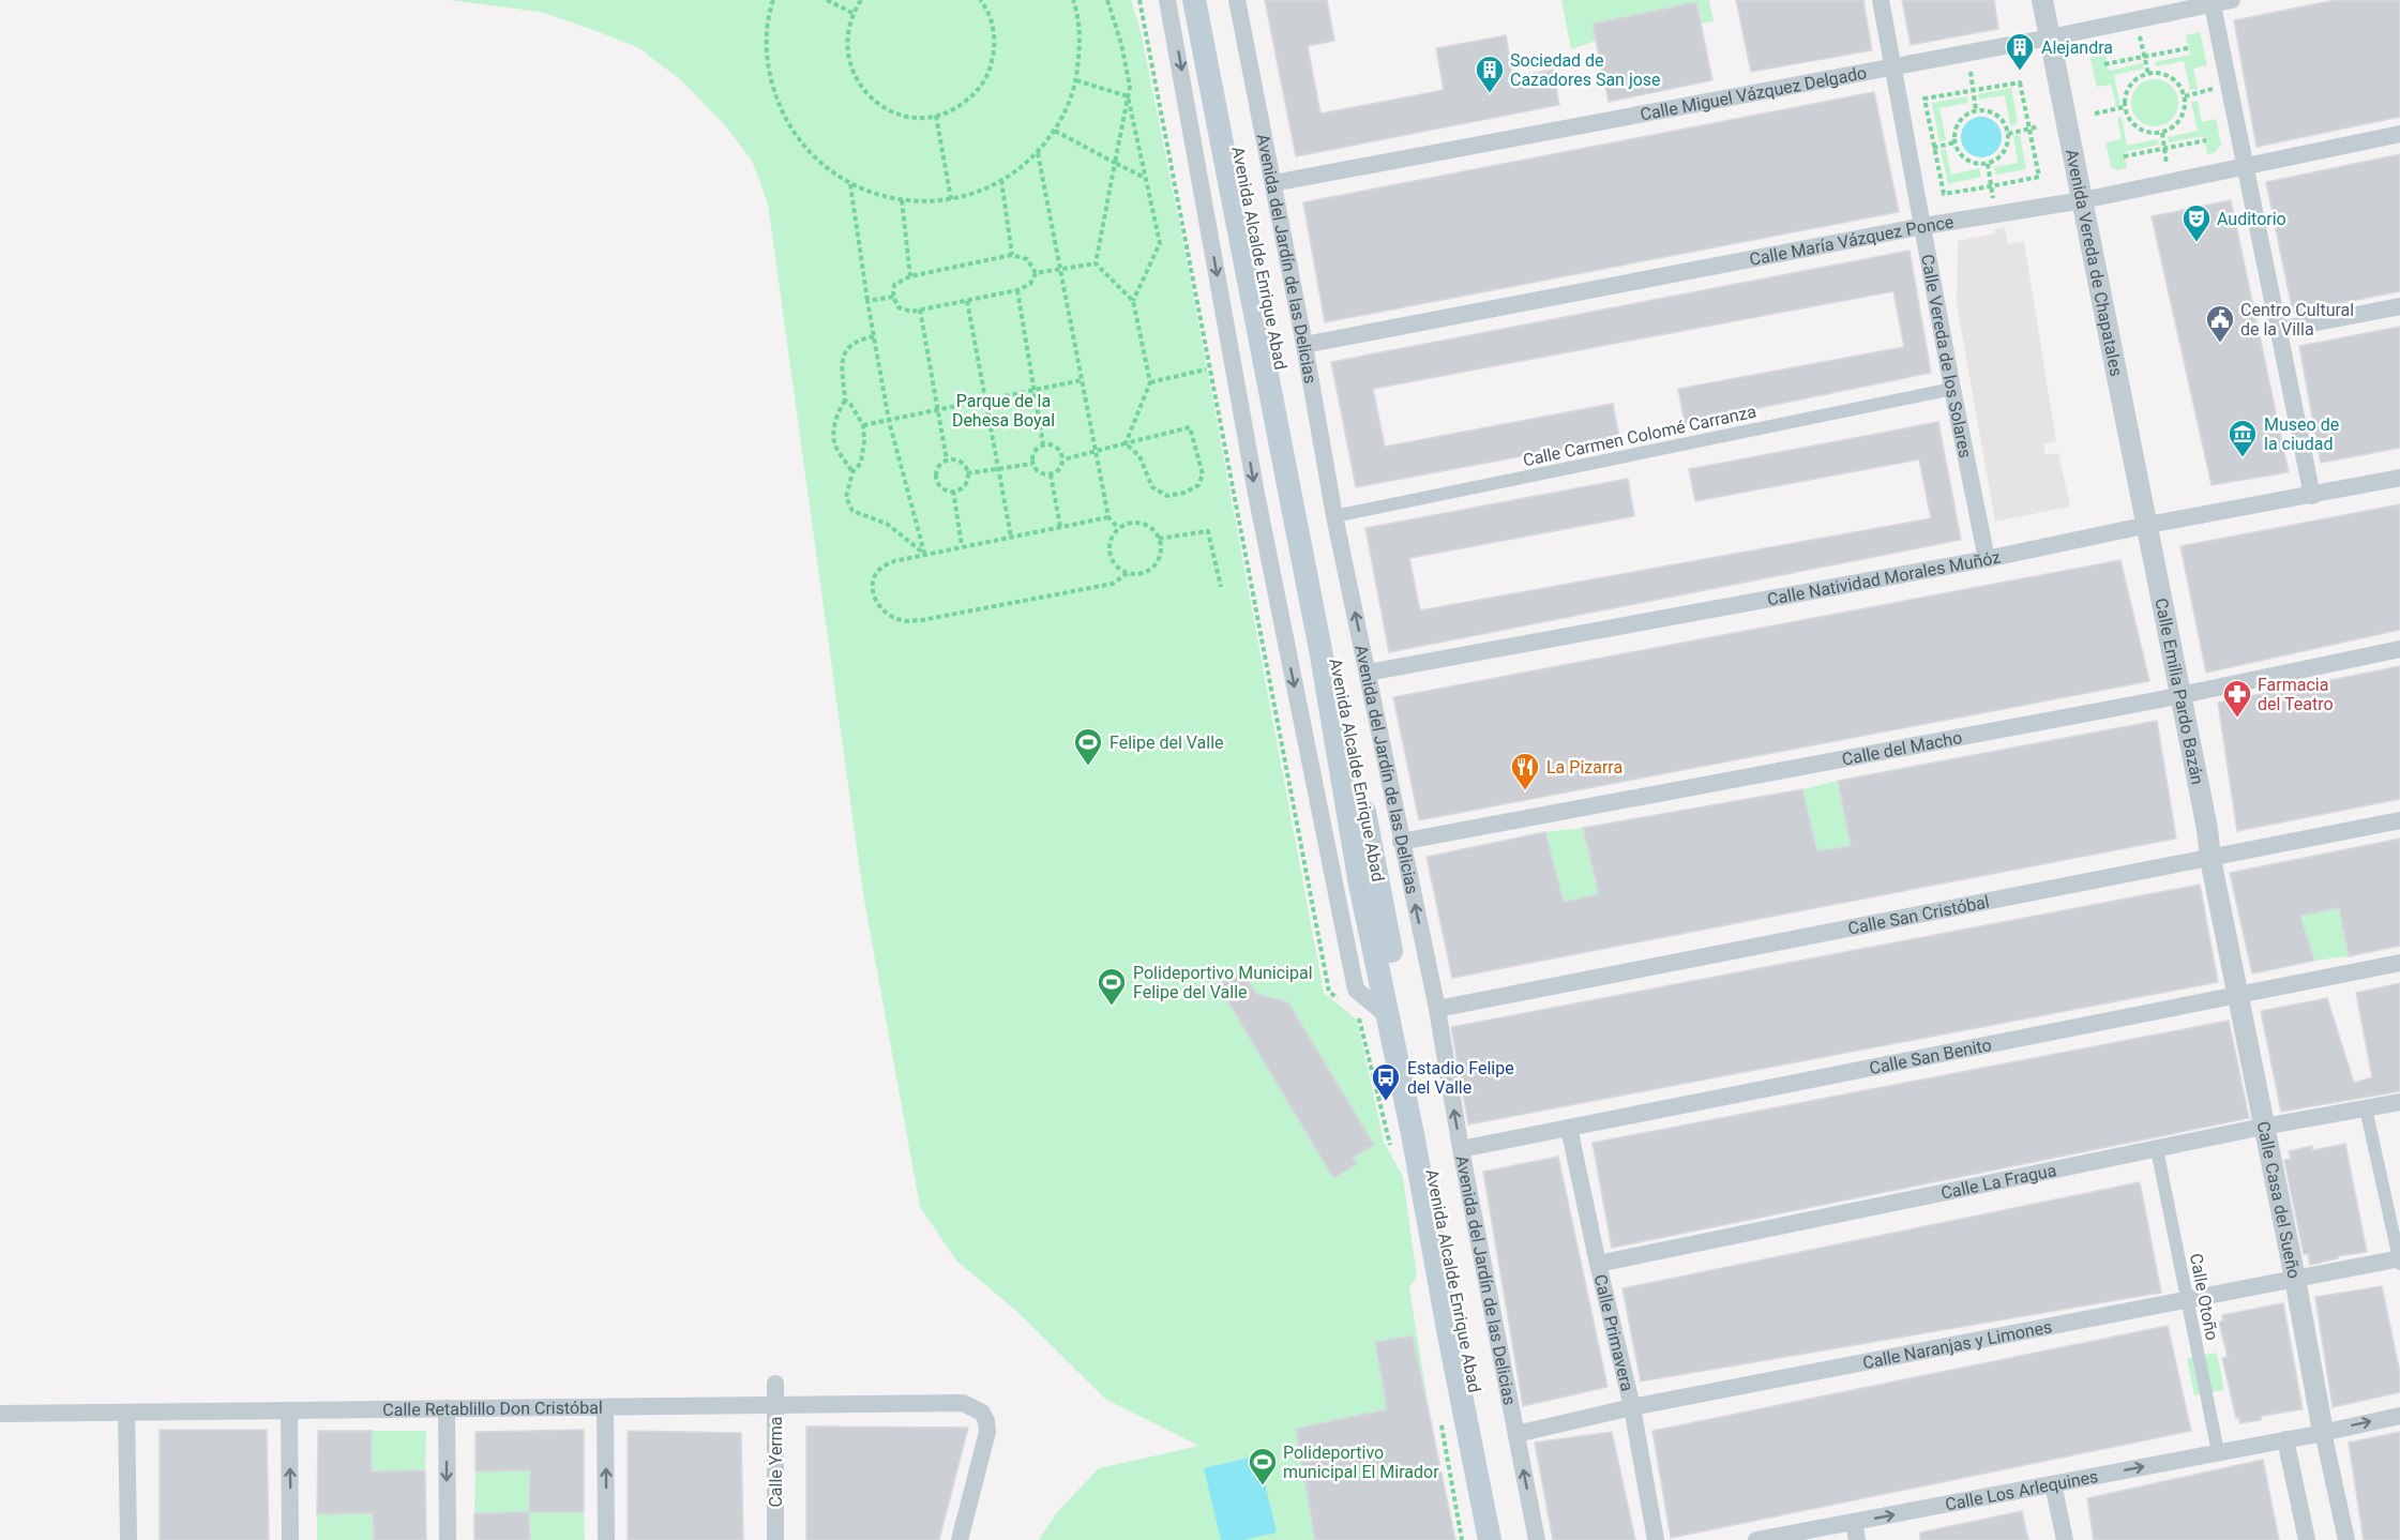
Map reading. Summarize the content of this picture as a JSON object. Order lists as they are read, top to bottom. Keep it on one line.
{"streets":{"main road":["Avenida Alcalde Enrique Abad"],"street":["Calle Miguel Vázquez Delgado","Calle María Vázquez Ponce","Avenida del Jardín de las Delicias","Avenida Vereda de Chapatales","Calle Vereda de los Solares","Calle Carmen Colomé Carranza","Calle Natividad Morales Muñóz","Calle Emilia Pardo Bazán","Calle del Macho","Calle San Cristóbal","Calle San Benito","Calle La Fragua","Calle Casa del Sueño","Calle Otoño","Calle Primavera","Calle Naranjas y Limones","Calle Retablillo Don Cristóbal","Calle Yerma","Calle Los Arlequines"]},"crossings":[["Calle Miguel Vázquez Delgado","Avenida del Jardín de las Delicias"],["Calle Miguel Vázquez Delgado","Avenida Vereda de Chapatales"],["Calle Miguel Vázquez Delgado","Calle Vereda de los Solares"],["Calle María Vázquez Ponce","Avenida del Jardín de las Delicias"],["Calle María Vázquez Ponce","Avenida Vereda de Chapatales"],["Calle María Vázquez Ponce","Calle Vereda de los Solares"],["Avenida del Jardín de las Delicias","Calle Carmen Colomé Carranza"],["Avenida del Jardín de las Delicias","Calle Natividad Morales Muñóz"],["Avenida del Jardín de las Delicias","Calle del Macho"],["Avenida del Jardín de las Delicias","Calle San Cristóbal"],["Avenida del Jardín de las Delicias","Calle San Benito"],["Avenida del Jardín de las Delicias","Calle Naranjas y Limones"],["Avenida Vereda de Chapatales","Calle Natividad Morales Muñóz"],["Avenida Vereda de Chapatales","Calle Emilia Pardo Bazán"],["Calle Vereda de los Solares","Calle Carmen Colomé Carranza"],["Calle Vereda de los Solares","Calle Natividad Morales Muñóz"],["Calle Natividad Morales Muñóz","Calle Emilia Pardo Bazán"],["Calle Emilia Pardo Bazán","Calle del Macho"],["Calle Emilia Pardo Bazán","Calle San Cristóbal"],["Calle Emilia Pardo Bazán","Calle Casa del Sueño"],["Calle San Cristóbal","Calle Casa del Sueño"],["Calle San Benito","Calle Casa del Sueño"],["Calle San Benito","Calle Primavera"],["Calle La Fragua","Calle Casa del Sueño"],["Calle La Fragua","Calle Otoño"],["Calle La Fragua","Calle Primavera"],["Calle Casa del Sueño","Calle Naranjas y Limones"],["Calle Casa del Sueño","Calle Los Arlequines"],["Calle Otoño","Calle Naranjas y Limones"],["Calle Otoño","Calle Los Arlequines"],["Calle Primavera","Calle Naranjas y Limones"],["Calle Retablillo Don Cristóbal","Calle Yerma"]],"one_way":["Calle Los Arlequines"],"parks":["Parque de la Dehesa Boyal"],"places":{"building":["Alejandra","Sociedad de Cazadores San jose"],"theatre":["Auditorio"],"public building":["Centro Cultural de la Villa"],"museum":["Museo de la ciudad"],"pharmacy":["Farmacia del Teatro"],"sports":["Felipe del Valle","Polideportivo Municipal Felipe del Valle","Polideportivo municipal El Mirador"],"restaurant":["La Pizarra"],"bus stop":["Estadio Felipe del Valle"]}}
